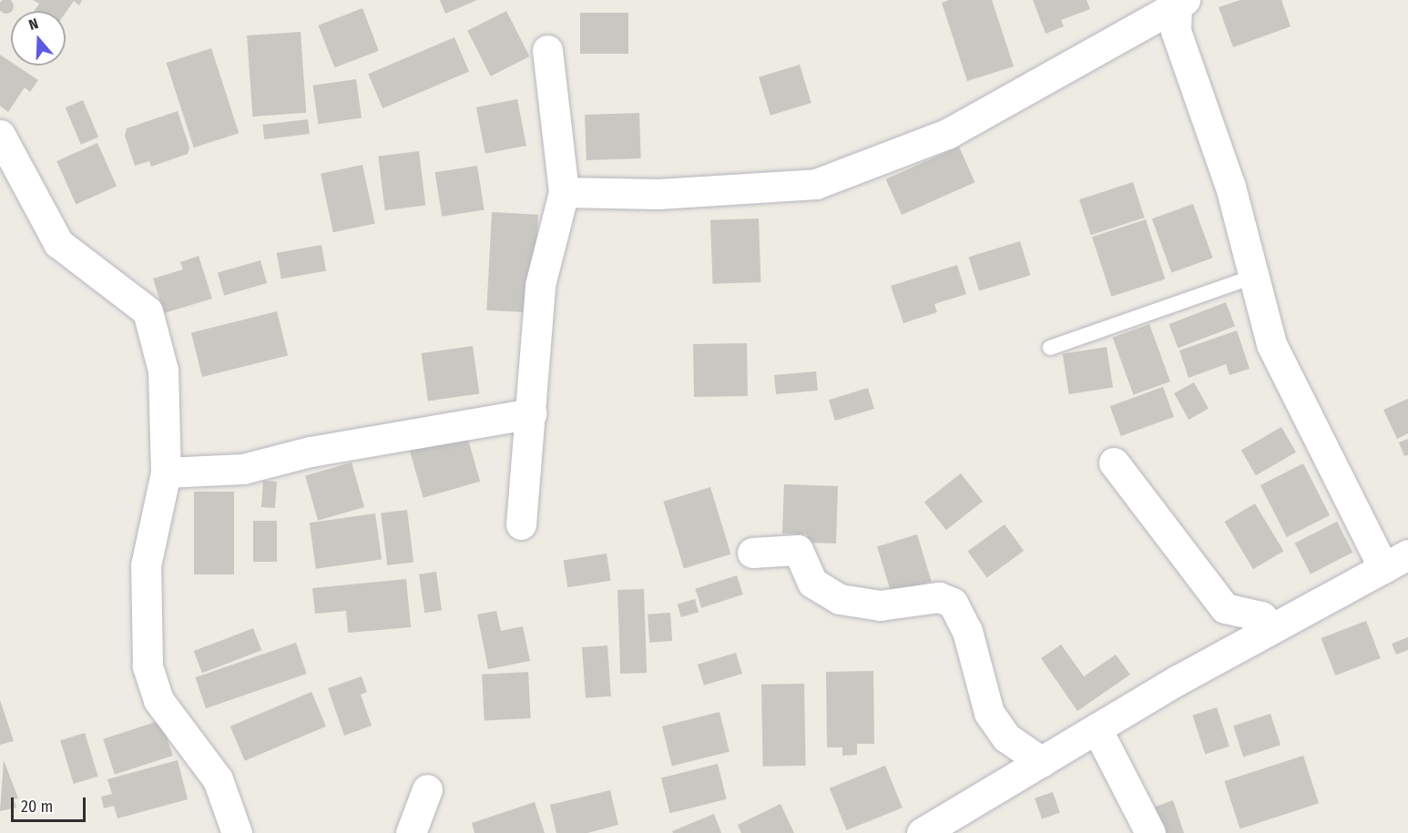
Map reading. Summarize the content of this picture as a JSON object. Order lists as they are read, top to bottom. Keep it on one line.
{"scale_bar":"20 m","north":"top"}
